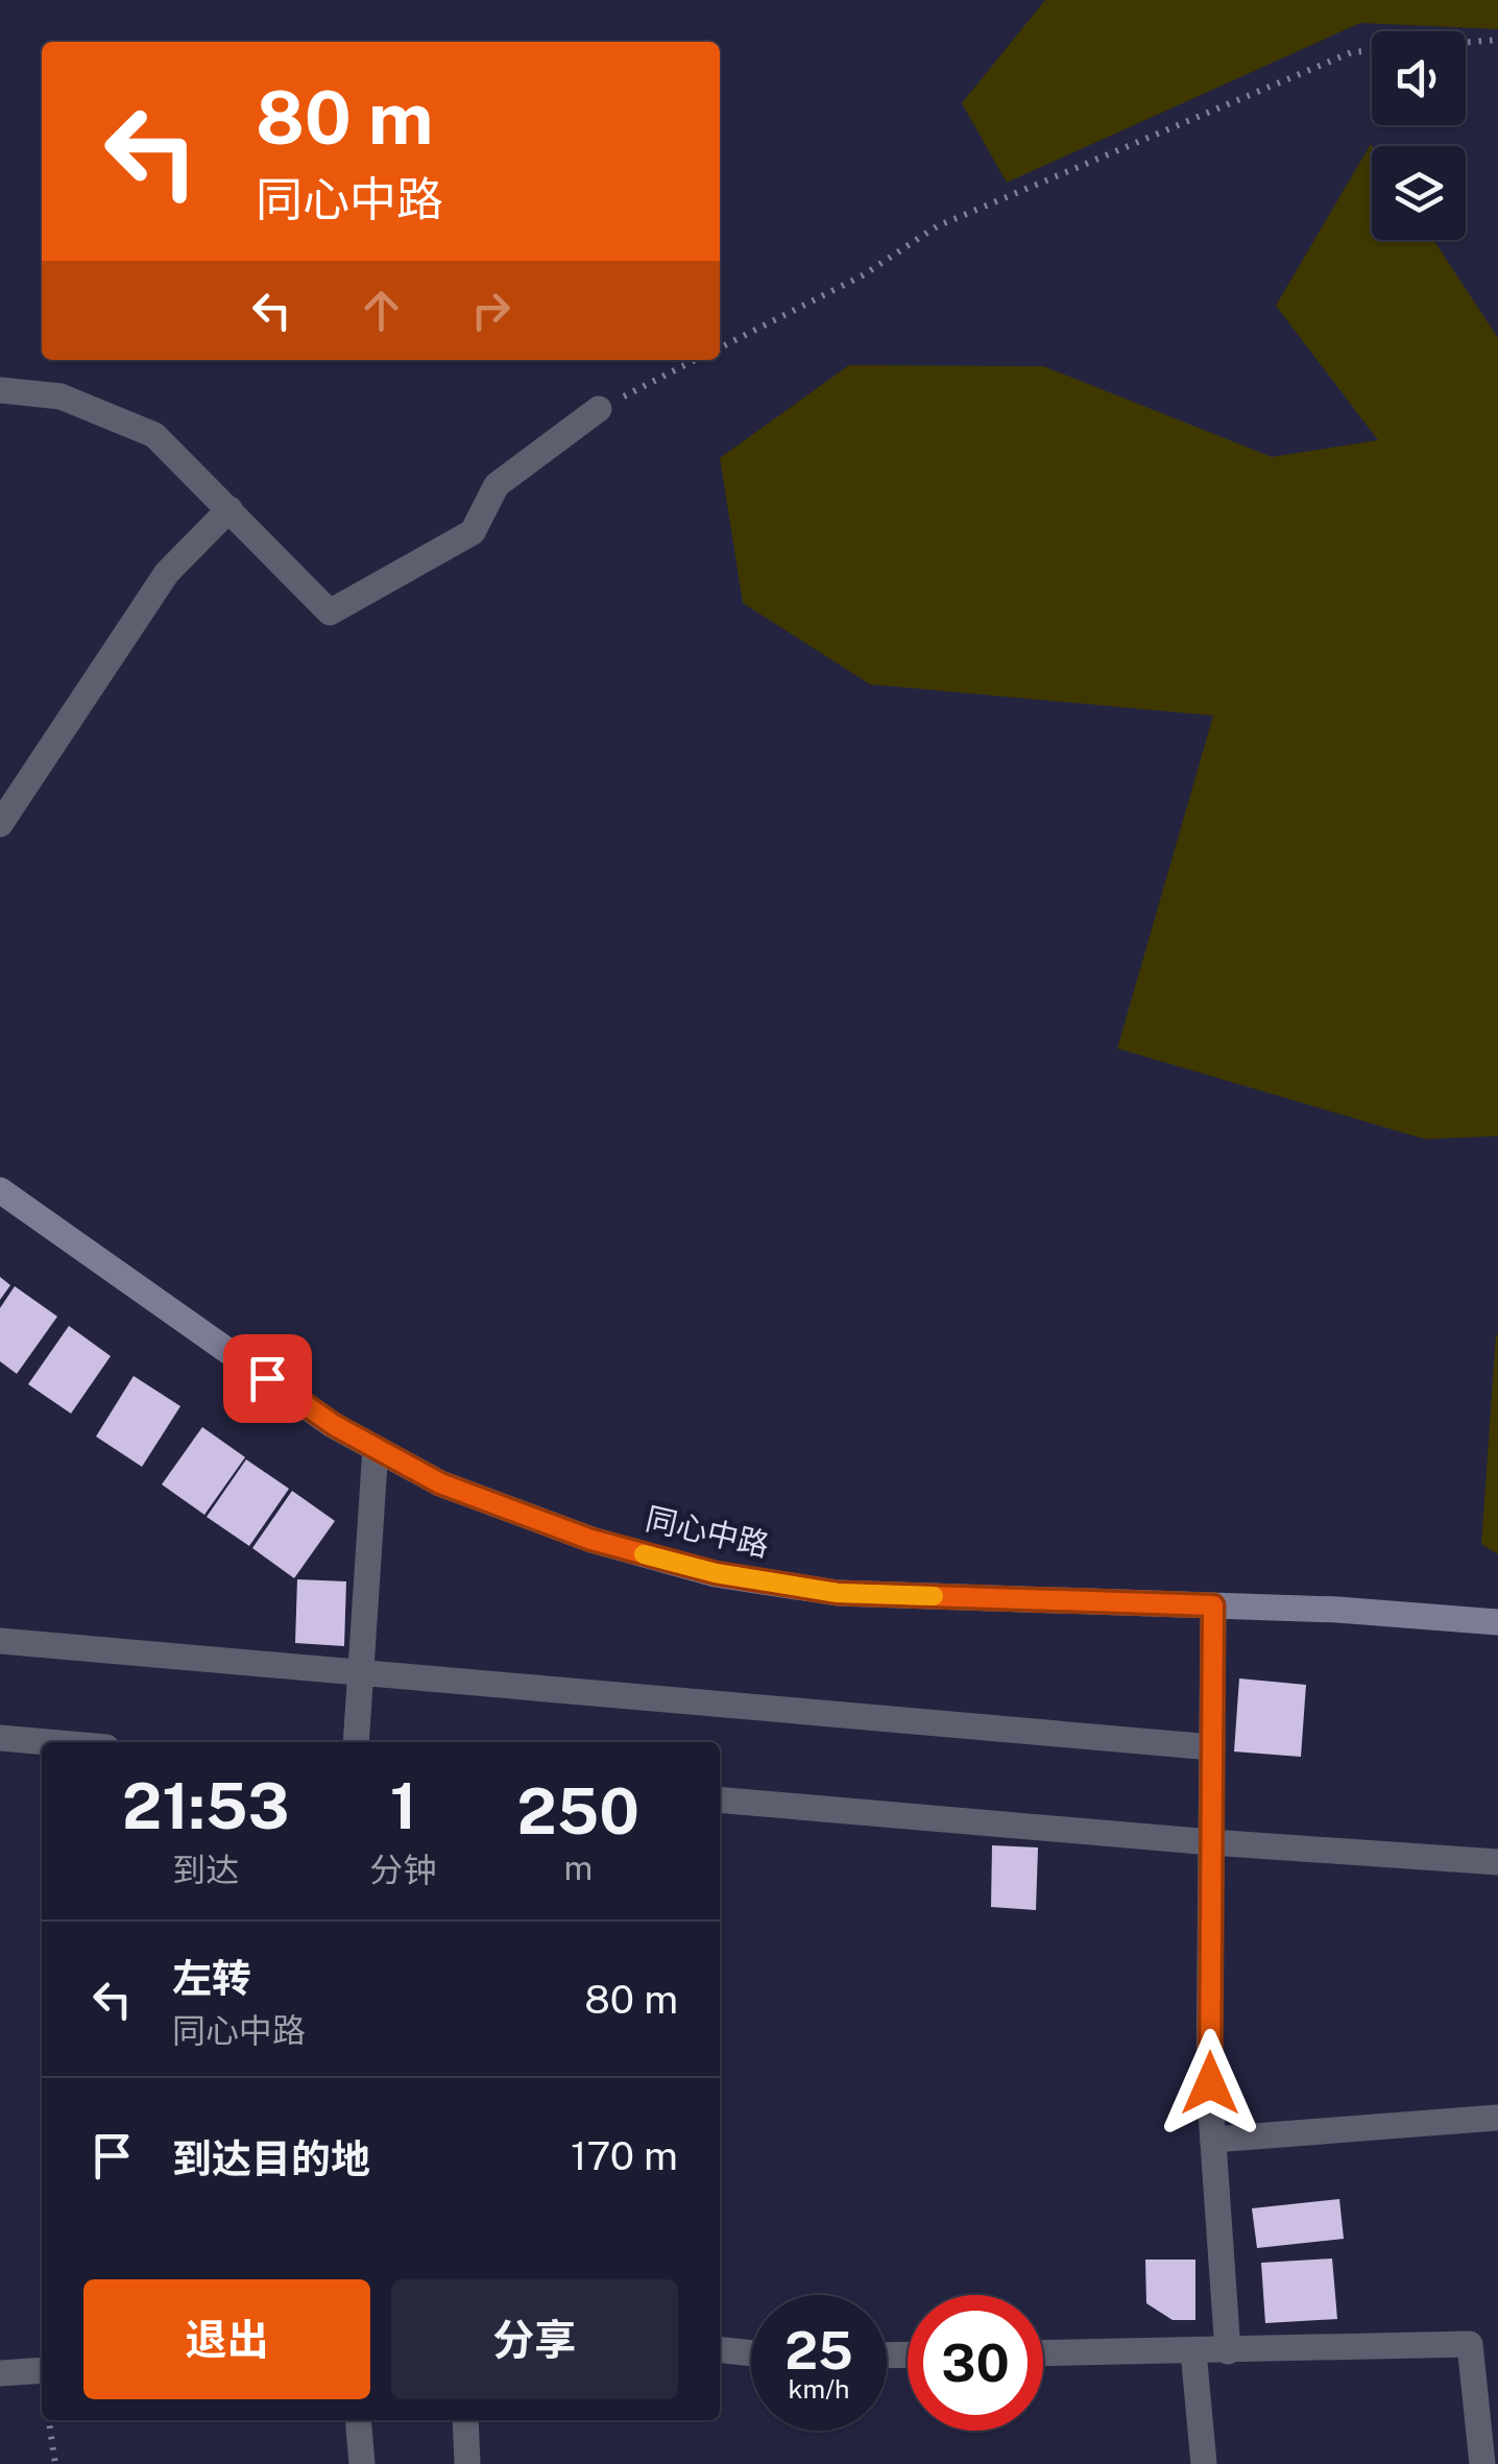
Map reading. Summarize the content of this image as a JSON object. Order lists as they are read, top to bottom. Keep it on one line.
{"streets":{"street":["同心中路"]},"page":{"turn":["80 m","同心中路"],"eta":["21:53","到达","1","分钟","250","m"],"list":[{"name":"左转","note":"同心中路","value":"80 m"},{"name":"到达目的地","value":"170 m"}],"buttons":["退出","分享"],"speed":"25 km/h","limit":"30"}}
